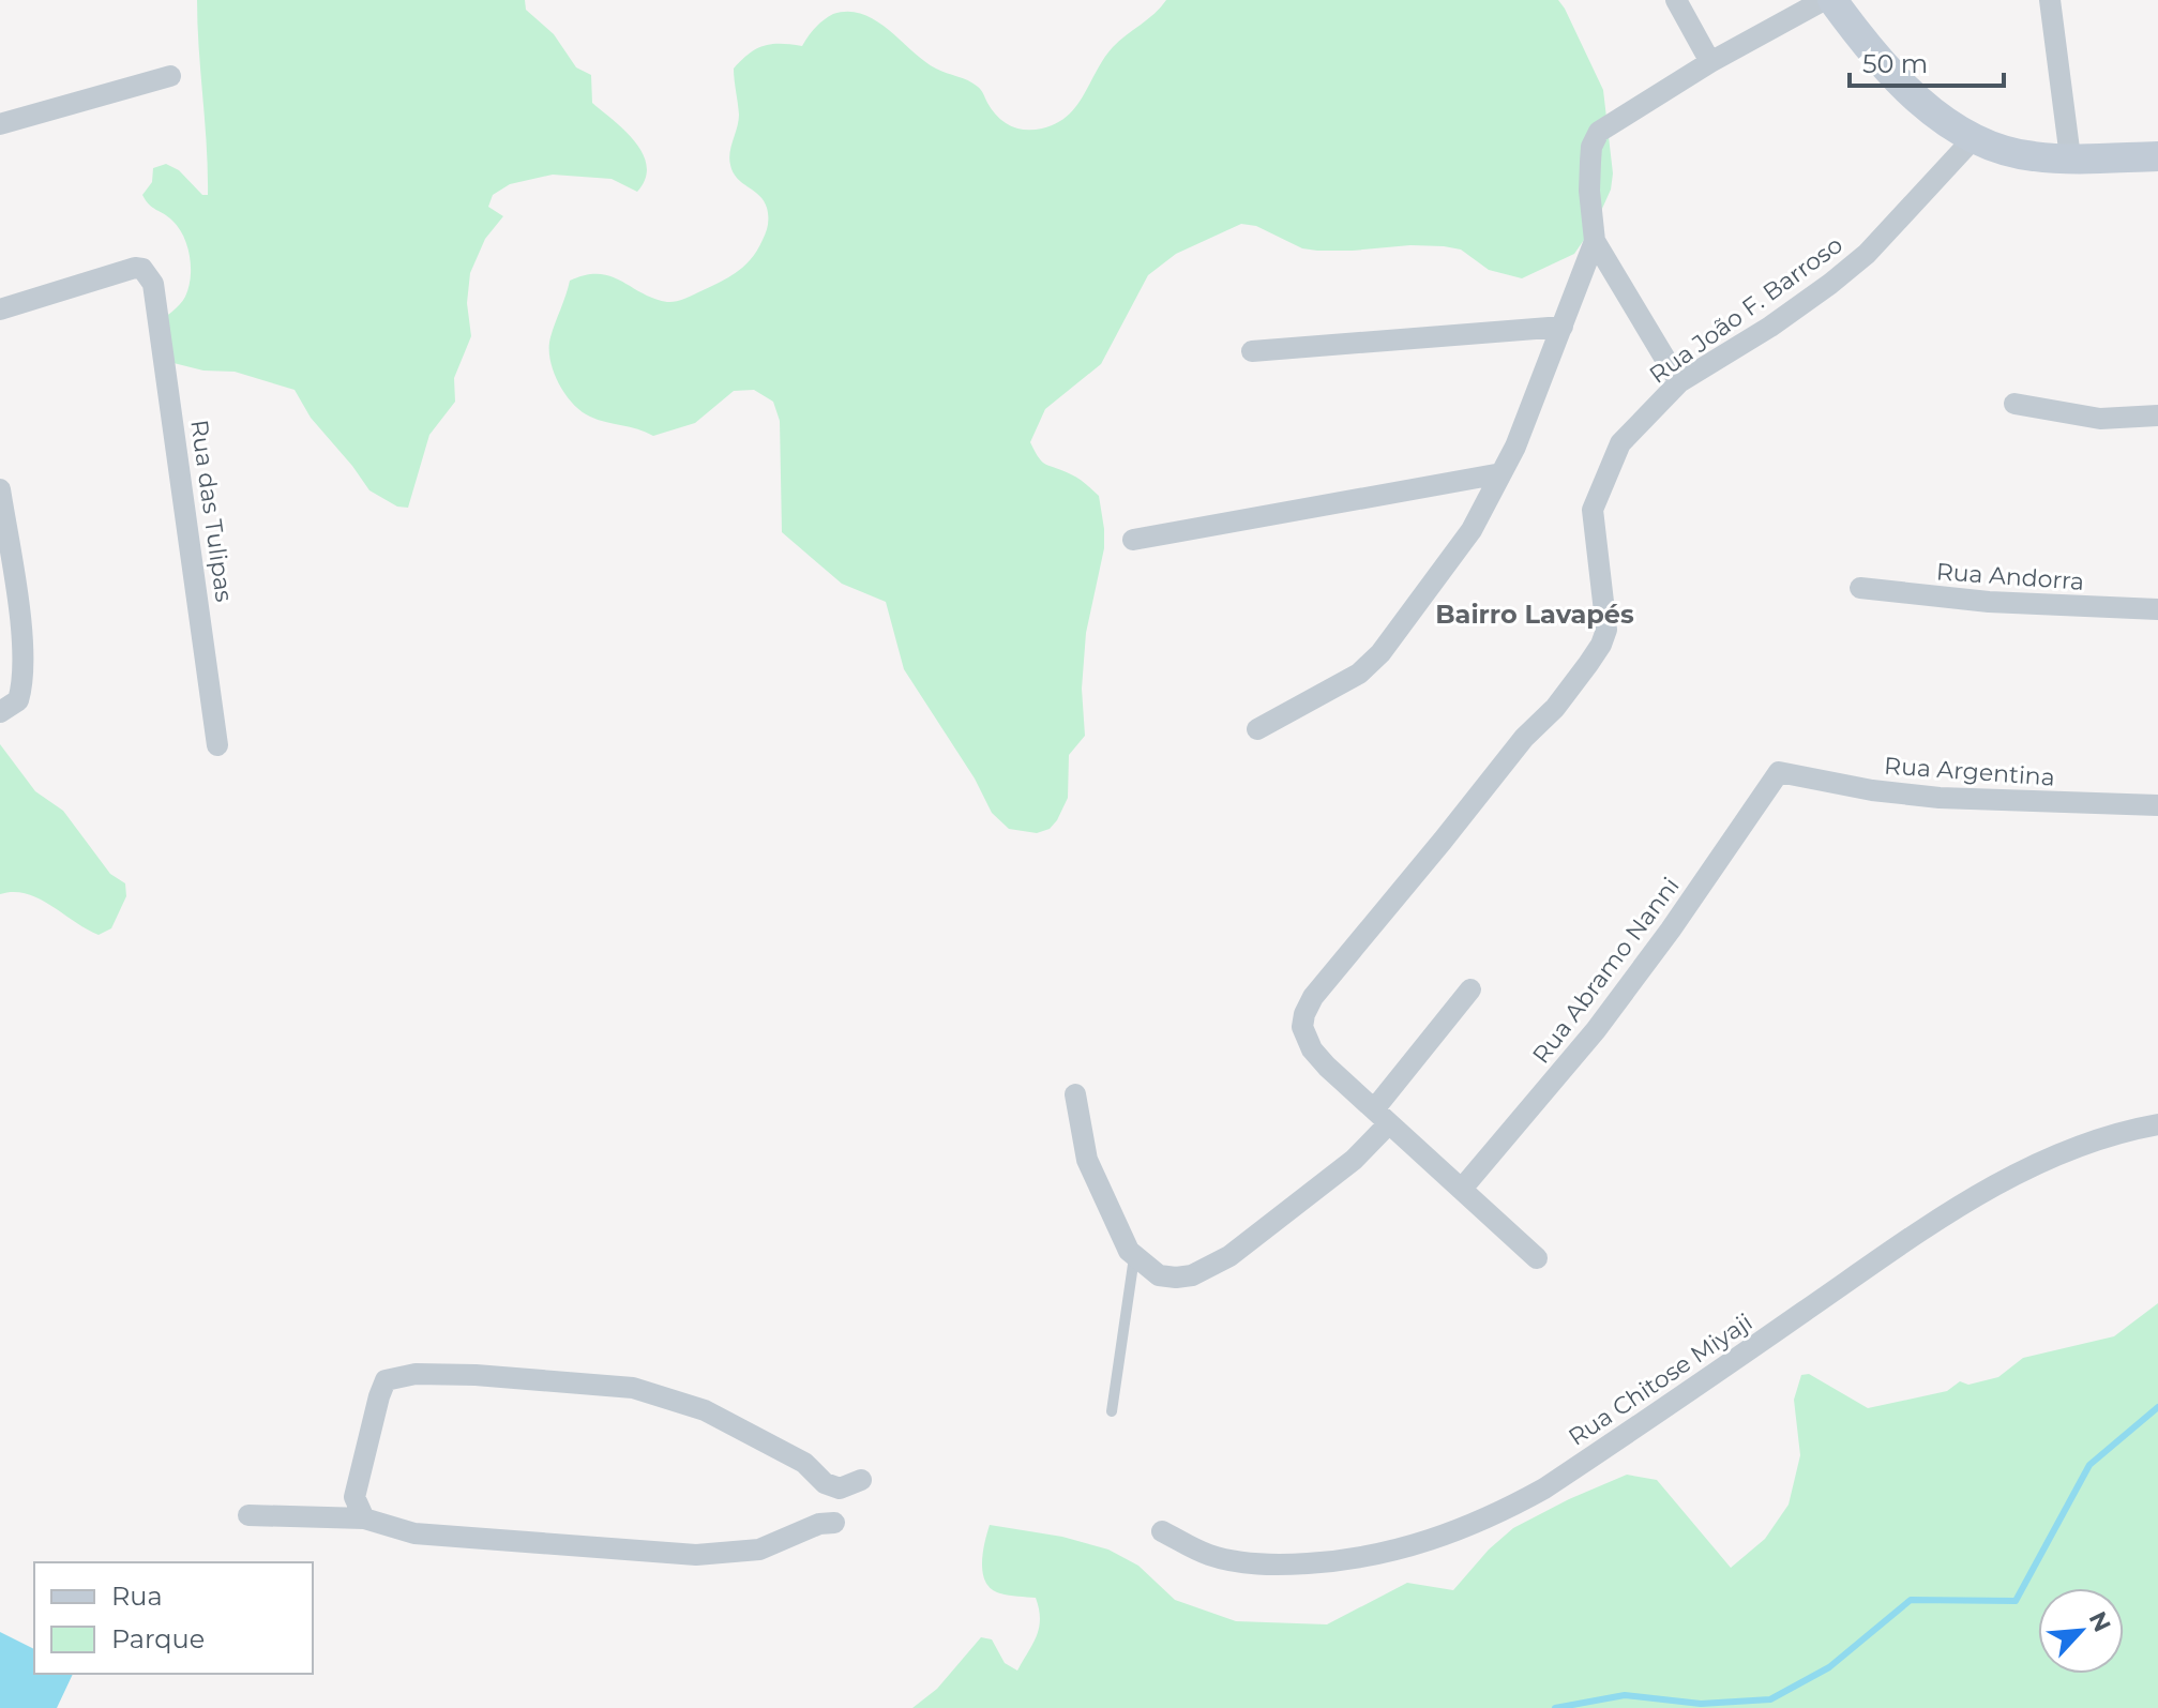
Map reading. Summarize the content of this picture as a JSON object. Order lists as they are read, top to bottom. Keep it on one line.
{"streets":{"street":["Rua João F. Barroso","Rua das Tulipas","Rua Andorra","Rua Argentina","Rua Abramo Nanni","Rua Chitose Miyaji"]},"crossings":[["Rua Argentina","Rua Abramo Nanni"]],"districts":["Bairro Lavapés"],"legend":["Rua","Parque"],"scale_bar":"50 m","north":"top right"}
